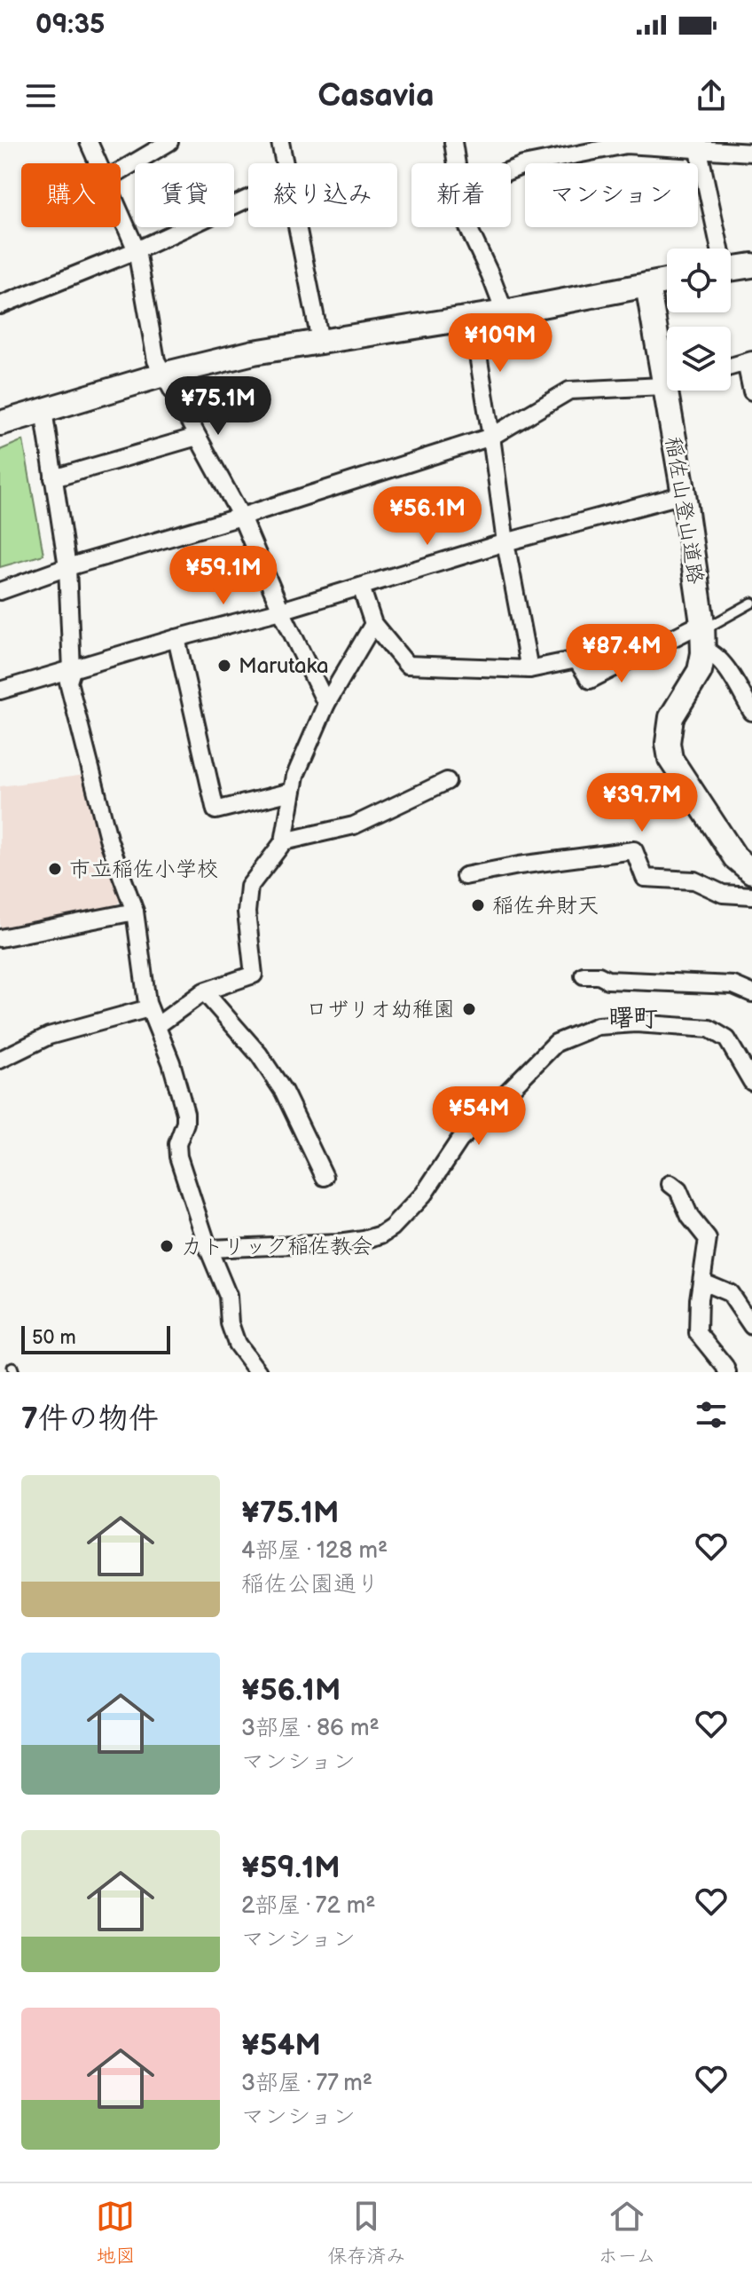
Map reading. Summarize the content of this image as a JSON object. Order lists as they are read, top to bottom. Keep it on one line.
{"streets":{"street":["稲佐山登山道路"]},"districts":["曙町"],"places":["Marutaka","市立稲佐小学校","稲佐弁財天","ロザリオ幼稚園","カトリック稲佐教会"],"scale_bar":"50 m","page":{"status":"09:35","header":"Casavia","chip":["購入","賃貸","絞り込み","新着","マンション"],"price":["¥109M","¥75.1M","¥56.1M","¥59.1M","¥87.4M","¥39.7M","¥54M"],"scale":"50 m","heading":"7件の物件","list":[{"name":"¥75.1M","note":"4部屋 · 128 m² · 稲佐公園通り"},{"name":"¥56.1M","note":"3部屋 · 86 m² · マンション"},{"name":"¥59.1M","note":"2部屋 · 72 m² · マンション"},{"name":"¥54M","note":"3部屋 · 77 m² · マンション"}],"tabs":["地図","保存済み","ホーム"]}}
